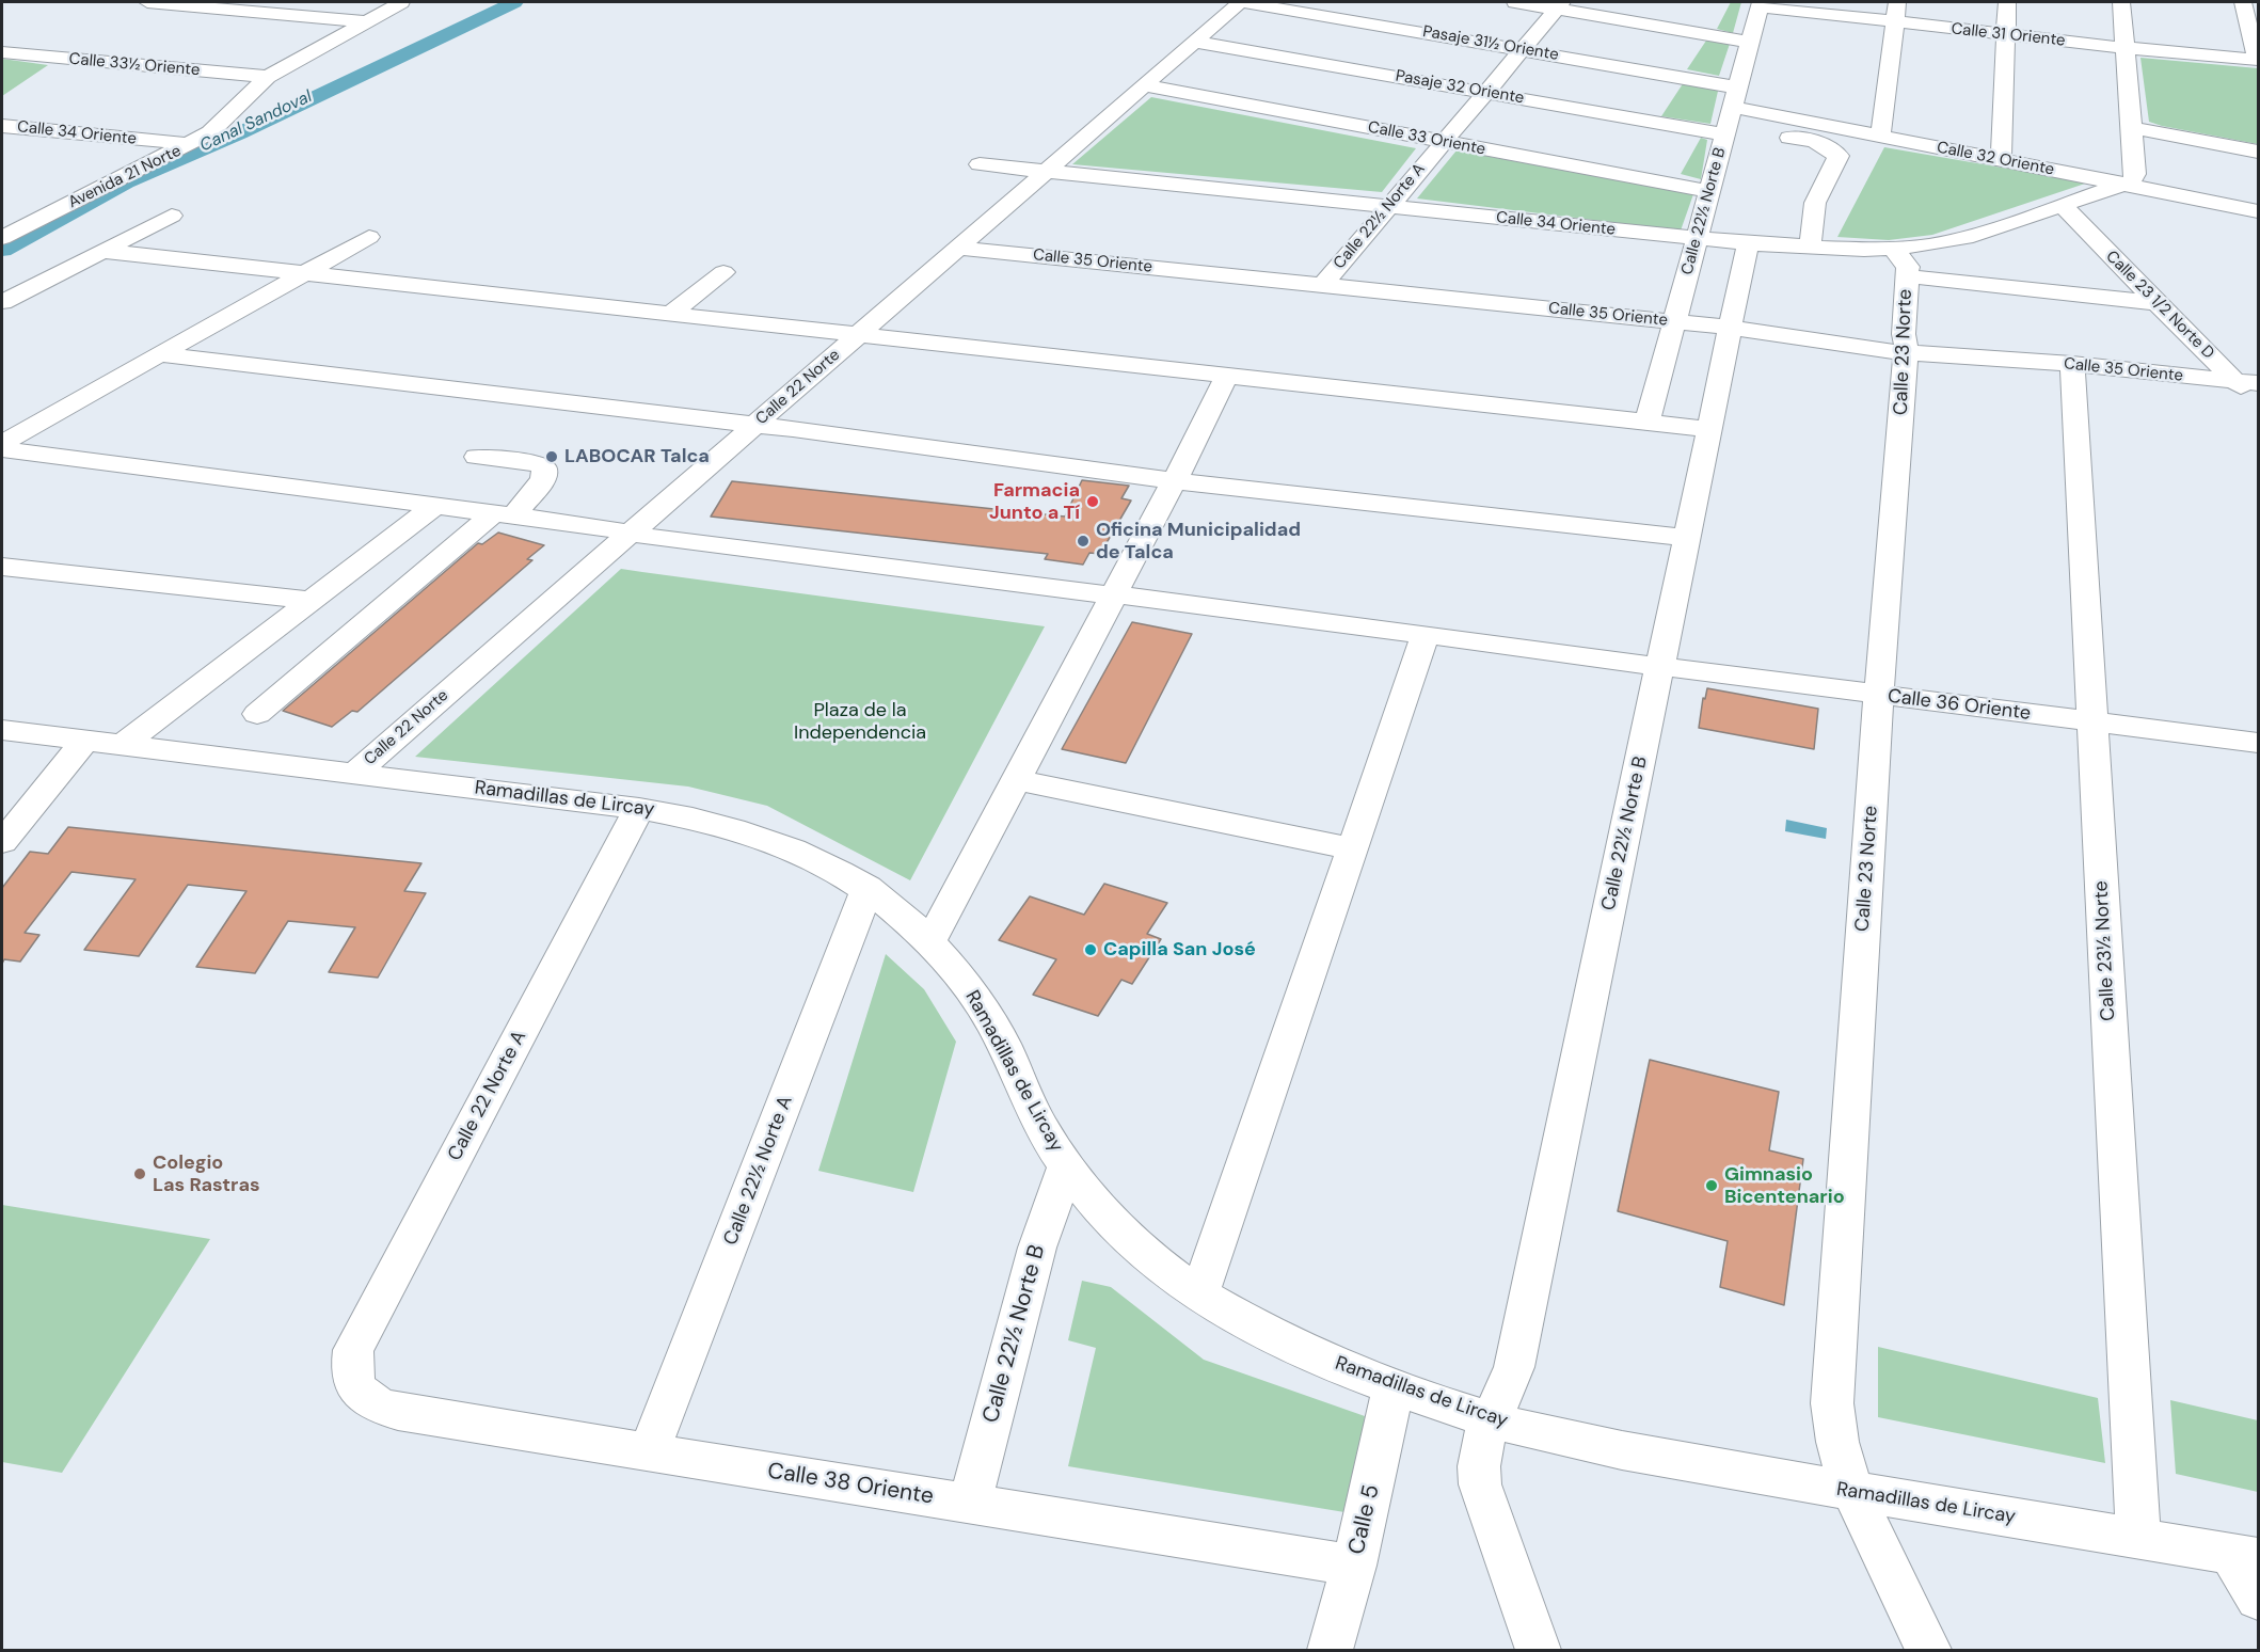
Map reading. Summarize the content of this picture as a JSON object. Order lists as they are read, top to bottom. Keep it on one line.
{"streets":{"street":["Calle 31 Oriente","Pasaje 31½ Oriente","Calle 33½ Oriente","Pasaje 32 Oriente","Calle 34 Oriente","Calle 33 Oriente","Calle 32 Oriente","Avenida 21 Norte","Calle 22½ Norte B","Calle 22½ Norte A","Calle 35 Oriente","Calle 23 1/2 Norte D","Calle 23 Norte","Calle 22 Norte","Calle 36 Oriente","Ramadillas de Lircay","Calle 23½ Norte","Calle 22 Norte A","Calle 38 Oriente","Calle 5"]},"crossings":[["Calle 31 Oriente","Calle 22½ Norte B"],["Pasaje 31½ Oriente","Calle 32 Oriente"],["Pasaje 31½ Oriente","Calle 22½ Norte B"],["Pasaje 31½ Oriente","Calle 22½ Norte A"],["Pasaje 31½ Oriente","Calle 22 Norte"],["Calle 33½ Oriente","Avenida 21 Norte"],["Pasaje 32 Oriente","Calle 34 Oriente"],["Pasaje 32 Oriente","Calle 22½ Norte B"],["Pasaje 32 Oriente","Calle 22½ Norte A"],["Pasaje 32 Oriente","Calle 22 Norte"],["Calle 34 Oriente","Calle 32 Oriente"],["Calle 34 Oriente","Avenida 21 Norte"],["Calle 34 Oriente","Calle 22½ Norte B"],["Calle 34 Oriente","Calle 22½ Norte A"],["Calle 34 Oriente","Calle 23 1/2 Norte D"],["Calle 34 Oriente","Calle 23 Norte"],["Calle 34 Oriente","Calle 22 Norte"],["Calle 33 Oriente","Calle 22½ Norte B"],["Calle 33 Oriente","Calle 22½ Norte A"],["Calle 33 Oriente","Calle 22 Norte"],["Calle 32 Oriente","Calle 22½ Norte B"],["Calle 22½ Norte B","Calle 35 Oriente"],["Calle 22½ Norte B","Calle 36 Oriente"],["Calle 22½ Norte B","Ramadillas de Lircay"],["Calle 22½ Norte B","Calle 38 Oriente"],["Calle 22½ Norte A","Calle 35 Oriente"],["Calle 22½ Norte A","Ramadillas de Lircay"],["Calle 22½ Norte A","Calle 38 Oriente"],["Calle 35 Oriente","Calle 23 1/2 Norte D"],["Calle 35 Oriente","Calle 23 Norte"],["Calle 35 Oriente","Calle 22 Norte"],["Calle 35 Oriente","Calle 23½ Norte"],["Calle 23 Norte","Calle 36 Oriente"],["Calle 23 Norte","Ramadillas de Lircay"],["Calle 22 Norte","Calle 36 Oriente"],["Calle 22 Norte","Ramadillas de Lircay"],["Calle 36 Oriente","Calle 23½ Norte"],["Ramadillas de Lircay","Calle 23½ Norte"],["Ramadillas de Lircay","Calle 22 Norte A"],["Ramadillas de Lircay","Calle 5"],["Calle 22 Norte A","Calle 38 Oriente"],["Calle 38 Oriente","Calle 5"]],"water":["Canal Sandoval"],"parks":["Plaza de la Independencia"],"places":["LABOCAR Talca","Farmacia Junto a Tí","Oficina Municipalidad de Talca","Capilla San José","Colegio Las Rastras","Gimnasio Bicentenario"]}
